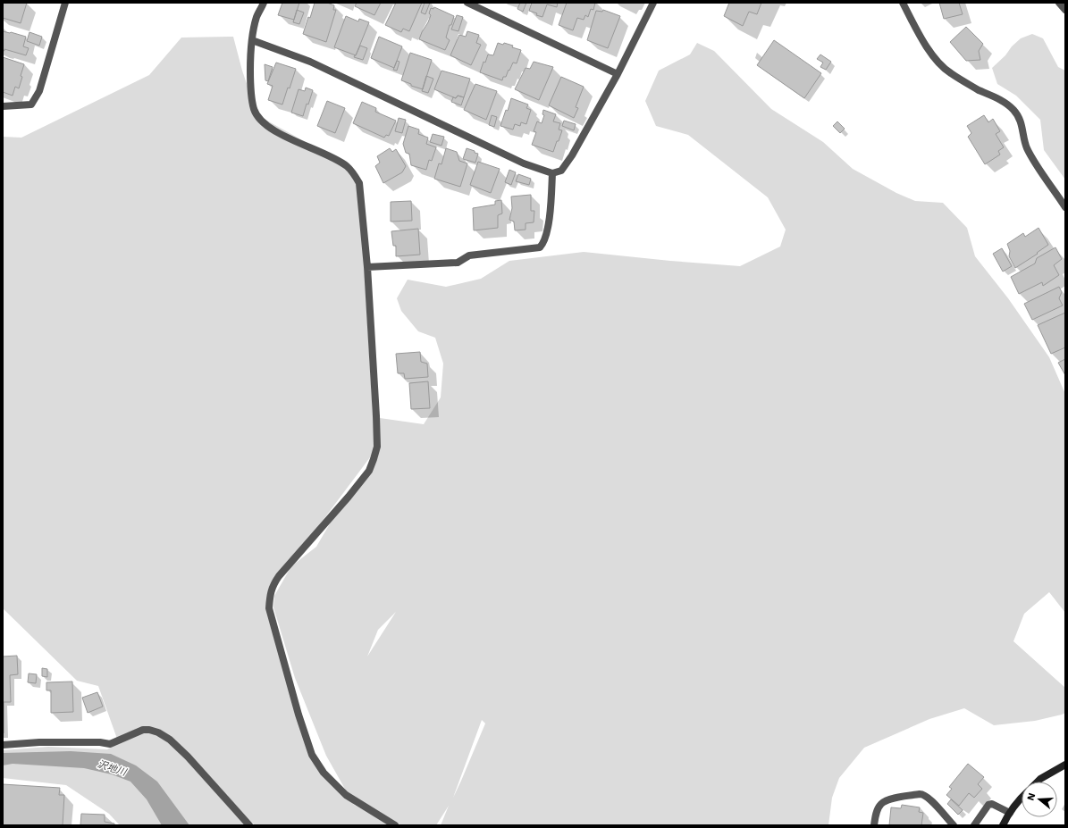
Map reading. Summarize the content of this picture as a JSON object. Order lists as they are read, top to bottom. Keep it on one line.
{"water":["沢地川"],"north":"left"}
